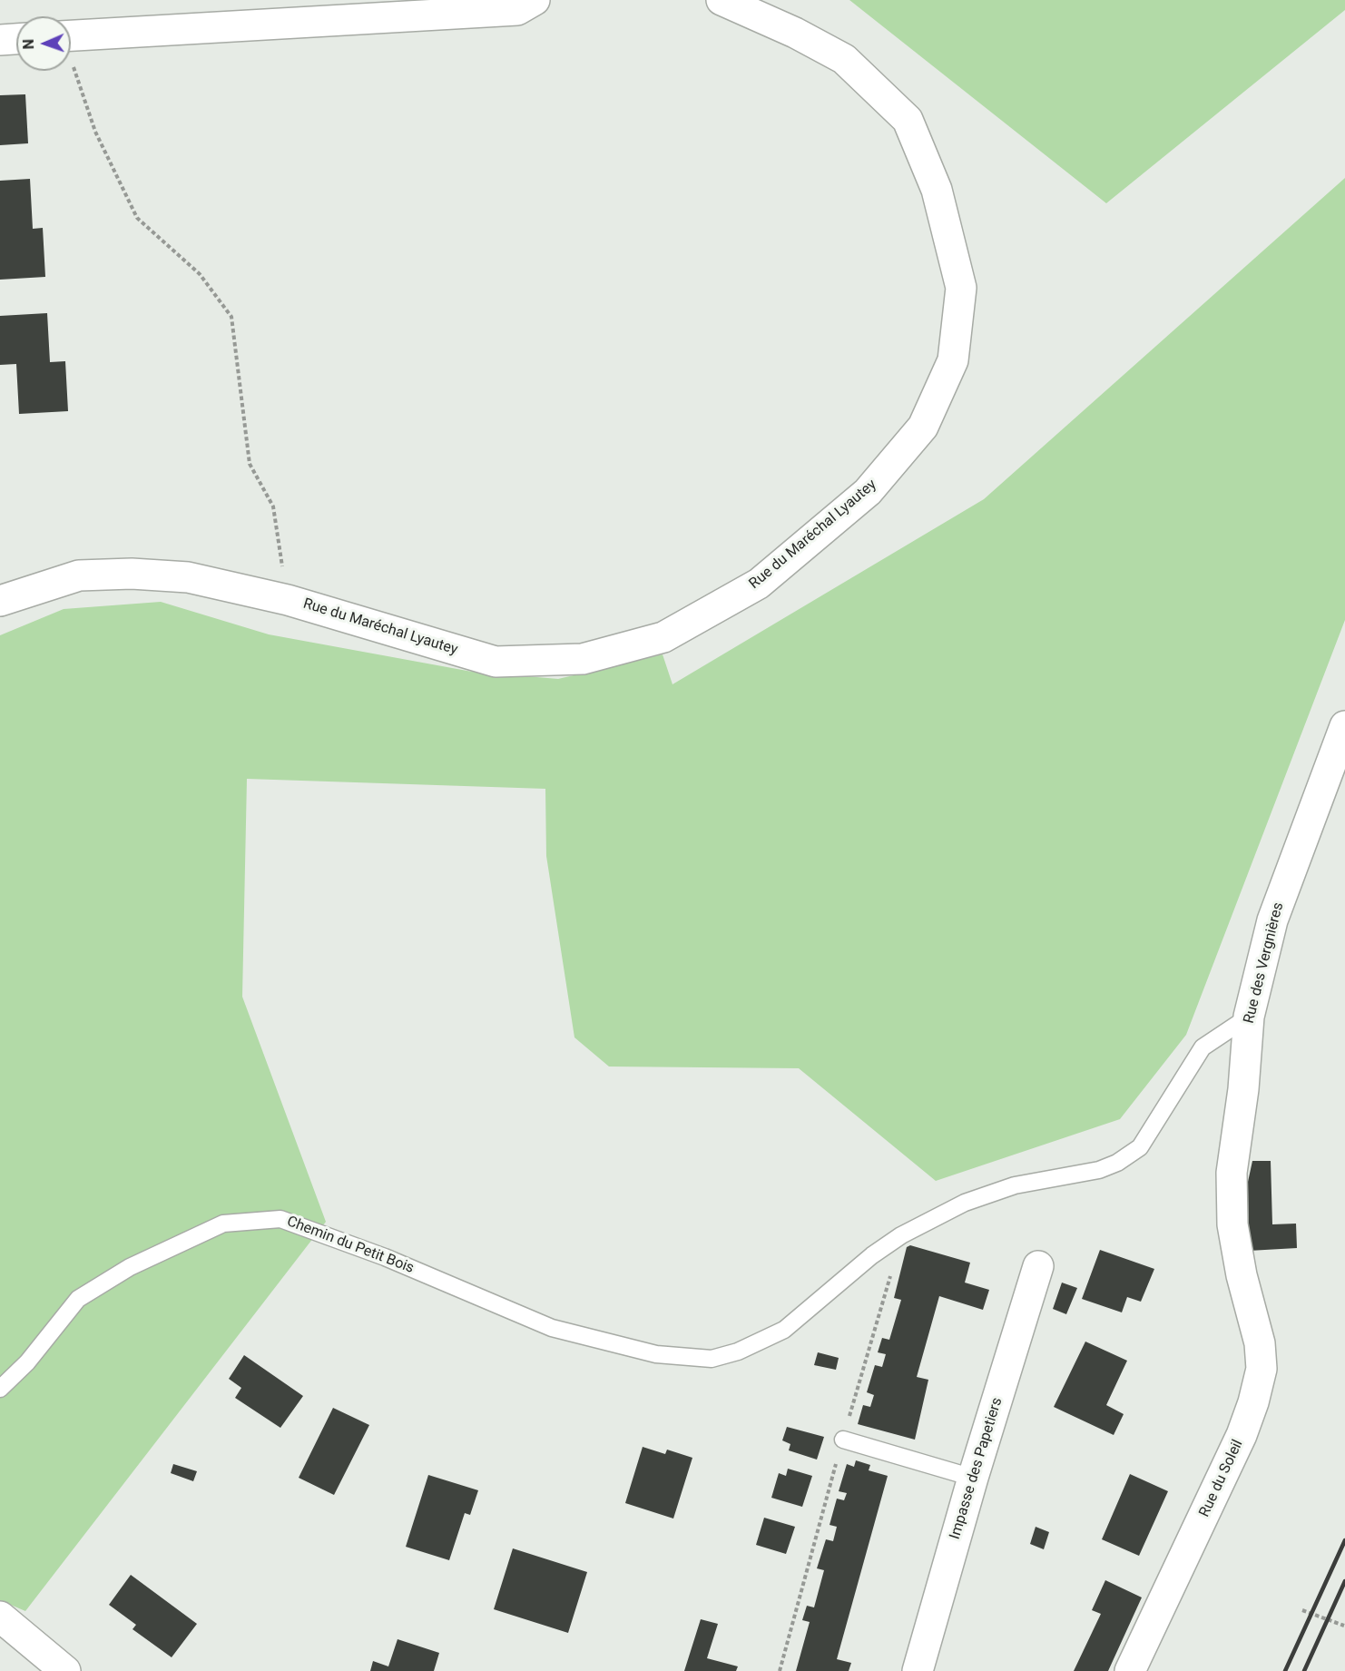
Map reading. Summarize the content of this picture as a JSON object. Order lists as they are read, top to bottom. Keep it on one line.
{"streets":{"street":["Rue du Maréchal Lyautey","Rue des Vergnières","Impasse des Papetiers","Rue du Soleil"],"lane":["Chemin du Petit Bois"]},"crossings":[["Rue des Vergnières","Chemin du Petit Bois"],["Rue des Vergnières","Rue du Soleil"]],"north":"left"}
